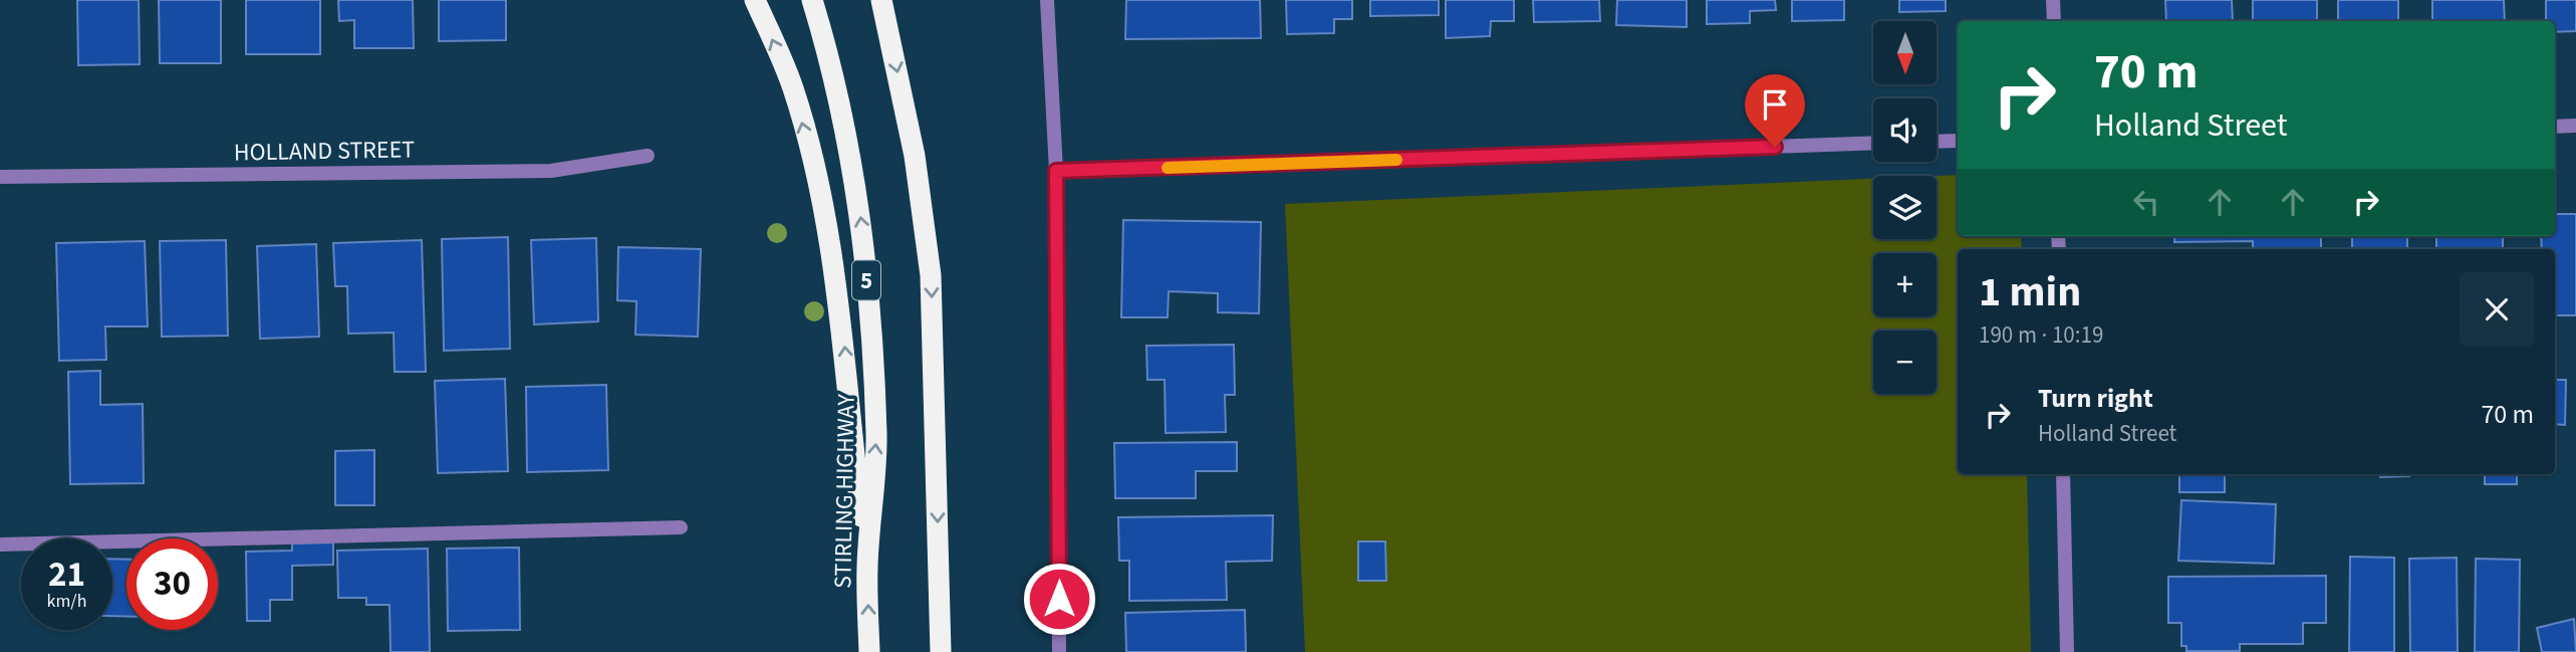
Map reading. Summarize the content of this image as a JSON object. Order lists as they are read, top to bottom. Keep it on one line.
{"streets":{"highway":["5","STIRLING HIGHWAY"],"street":["HOLLAND STREET"]},"north":"bottom","page":{"map_buttons":["+","−"],"turn":["70 m","Holland Street"],"heading":["1 min","190 m · 10:19"],"list":[{"name":"Turn right","note":"Holland Street","value":"70 m"}],"speed":"21 km/h","limit":"30"}}
